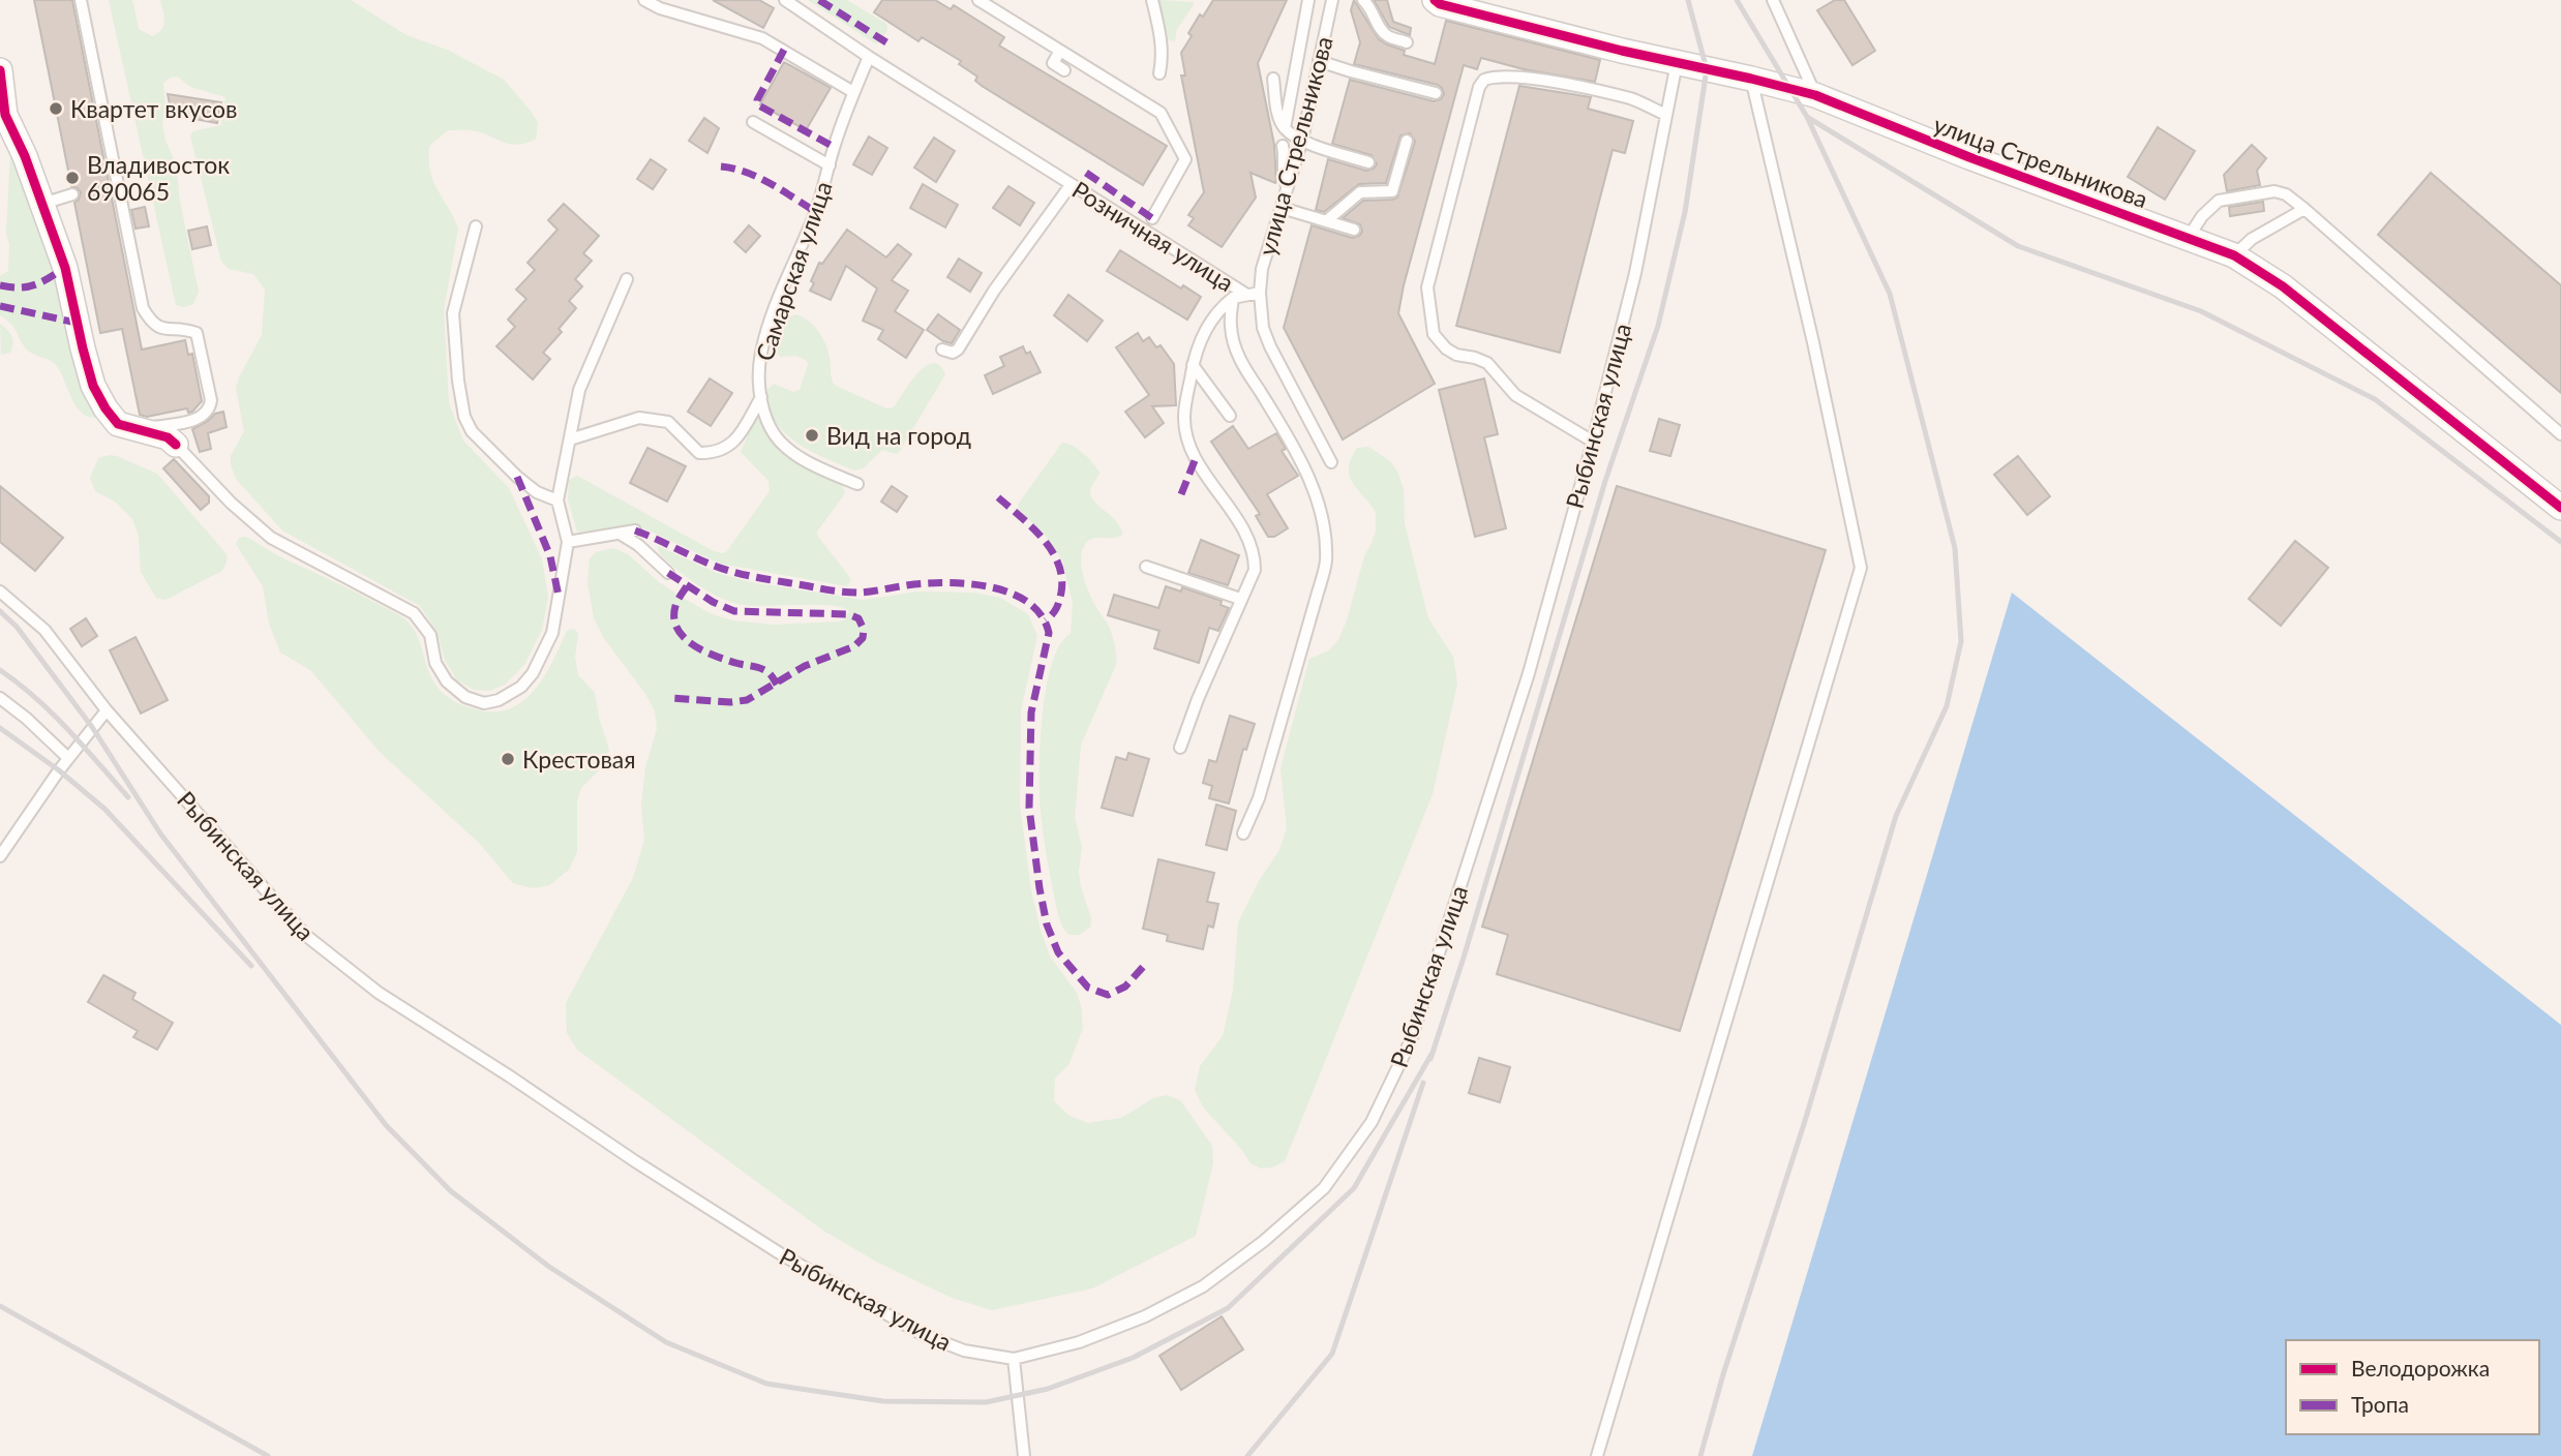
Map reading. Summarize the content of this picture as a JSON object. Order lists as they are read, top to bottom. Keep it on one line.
{"streets":{"street":["улица Стрельникова"],"lane":["Розничная улица","Самарская улица","Рыбинская улица"]},"crossings":[["улица Стрельникова","Рыбинская улица"],["Розничная улица","Самарская улица"]],"places":["Квартет вкусов","Владивосток 690065","Вид на город","Крестовая"],"legend":["Велодорожка","Тропа"]}
